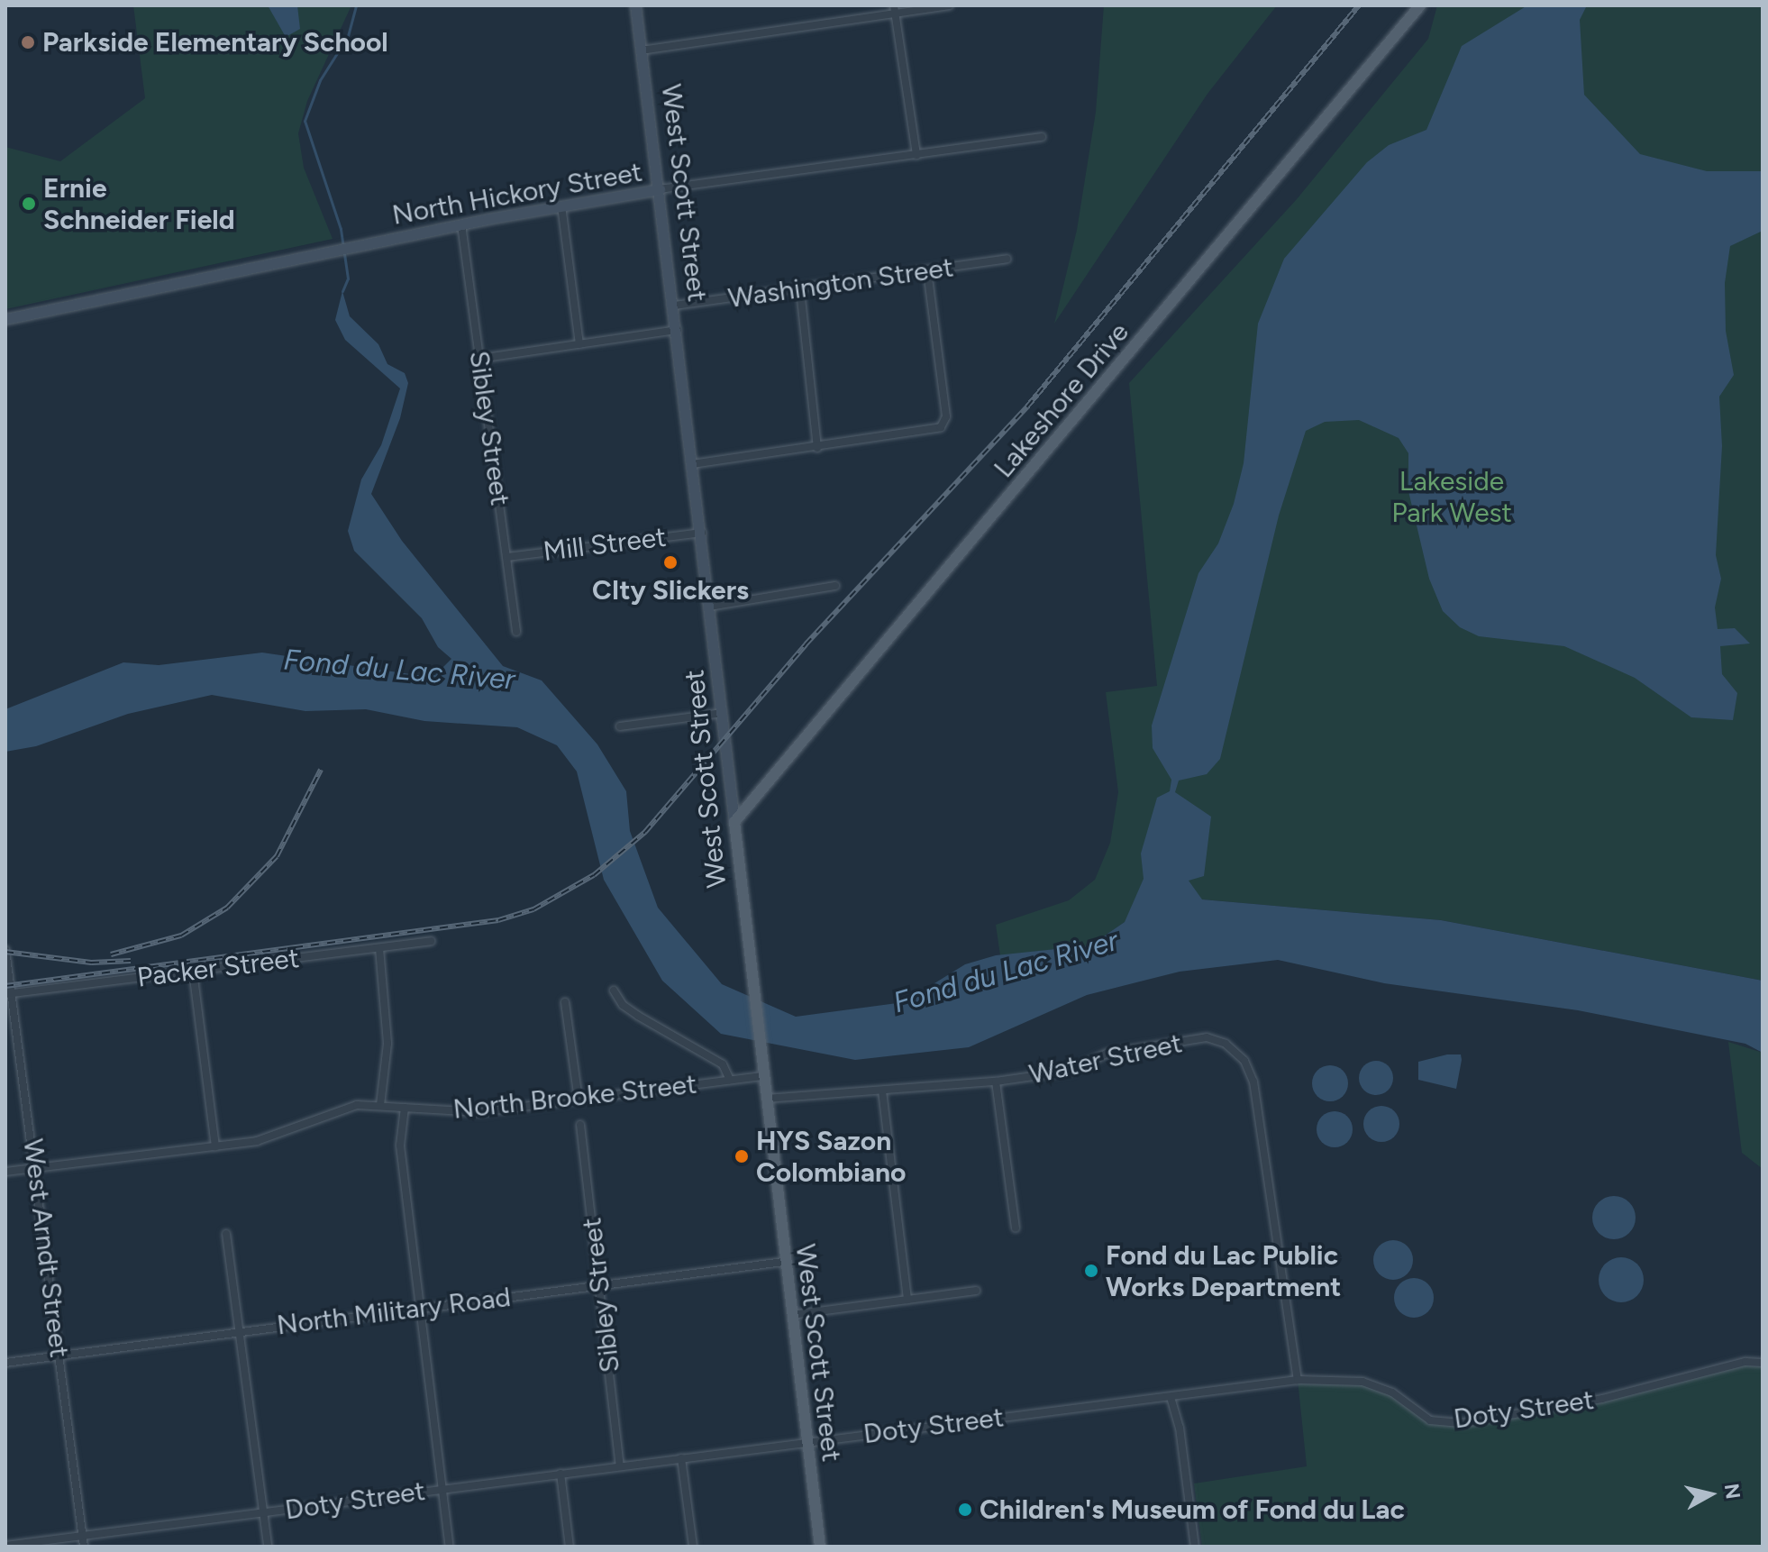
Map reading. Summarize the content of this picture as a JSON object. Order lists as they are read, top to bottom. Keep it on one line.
{"streets":{"main road":["West Scott Street","North Hickory Street","Lakeshore Drive"],"street":["Washington Street","Sibley Street","Mill Street","Packer Street","Water Street","North Brooke Street","West Arndt Street","North Military Road","Doty Street"]},"crossings":[["West Scott Street","North Hickory Street"],["West Scott Street","Washington Street"],["West Scott Street","Lakeshore Drive"],["West Scott Street","Mill Street"],["West Scott Street","Water Street"],["West Scott Street","North Brooke Street"],["West Scott Street","North Military Road"],["West Scott Street","Doty Street"],["North Hickory Street","Sibley Street"],["Sibley Street","Mill Street"],["Sibley Street","North Military Road"],["Sibley Street","Doty Street"],["Packer Street","West Arndt Street"],["Water Street","Doty Street"],["North Brooke Street","West Arndt Street"],["West Arndt Street","North Military Road"],["West Arndt Street","Doty Street"]],"water":["Fond du Lac River"],"parks":["Lakeside Park West"],"places":["Parkside Elementary School","Ernie Schneider Field","CIty Slickers","HYS Sazon Colombiano","Fond du Lac Public Works Department","Children's Museum of Fond du Lac"],"north":"right"}
